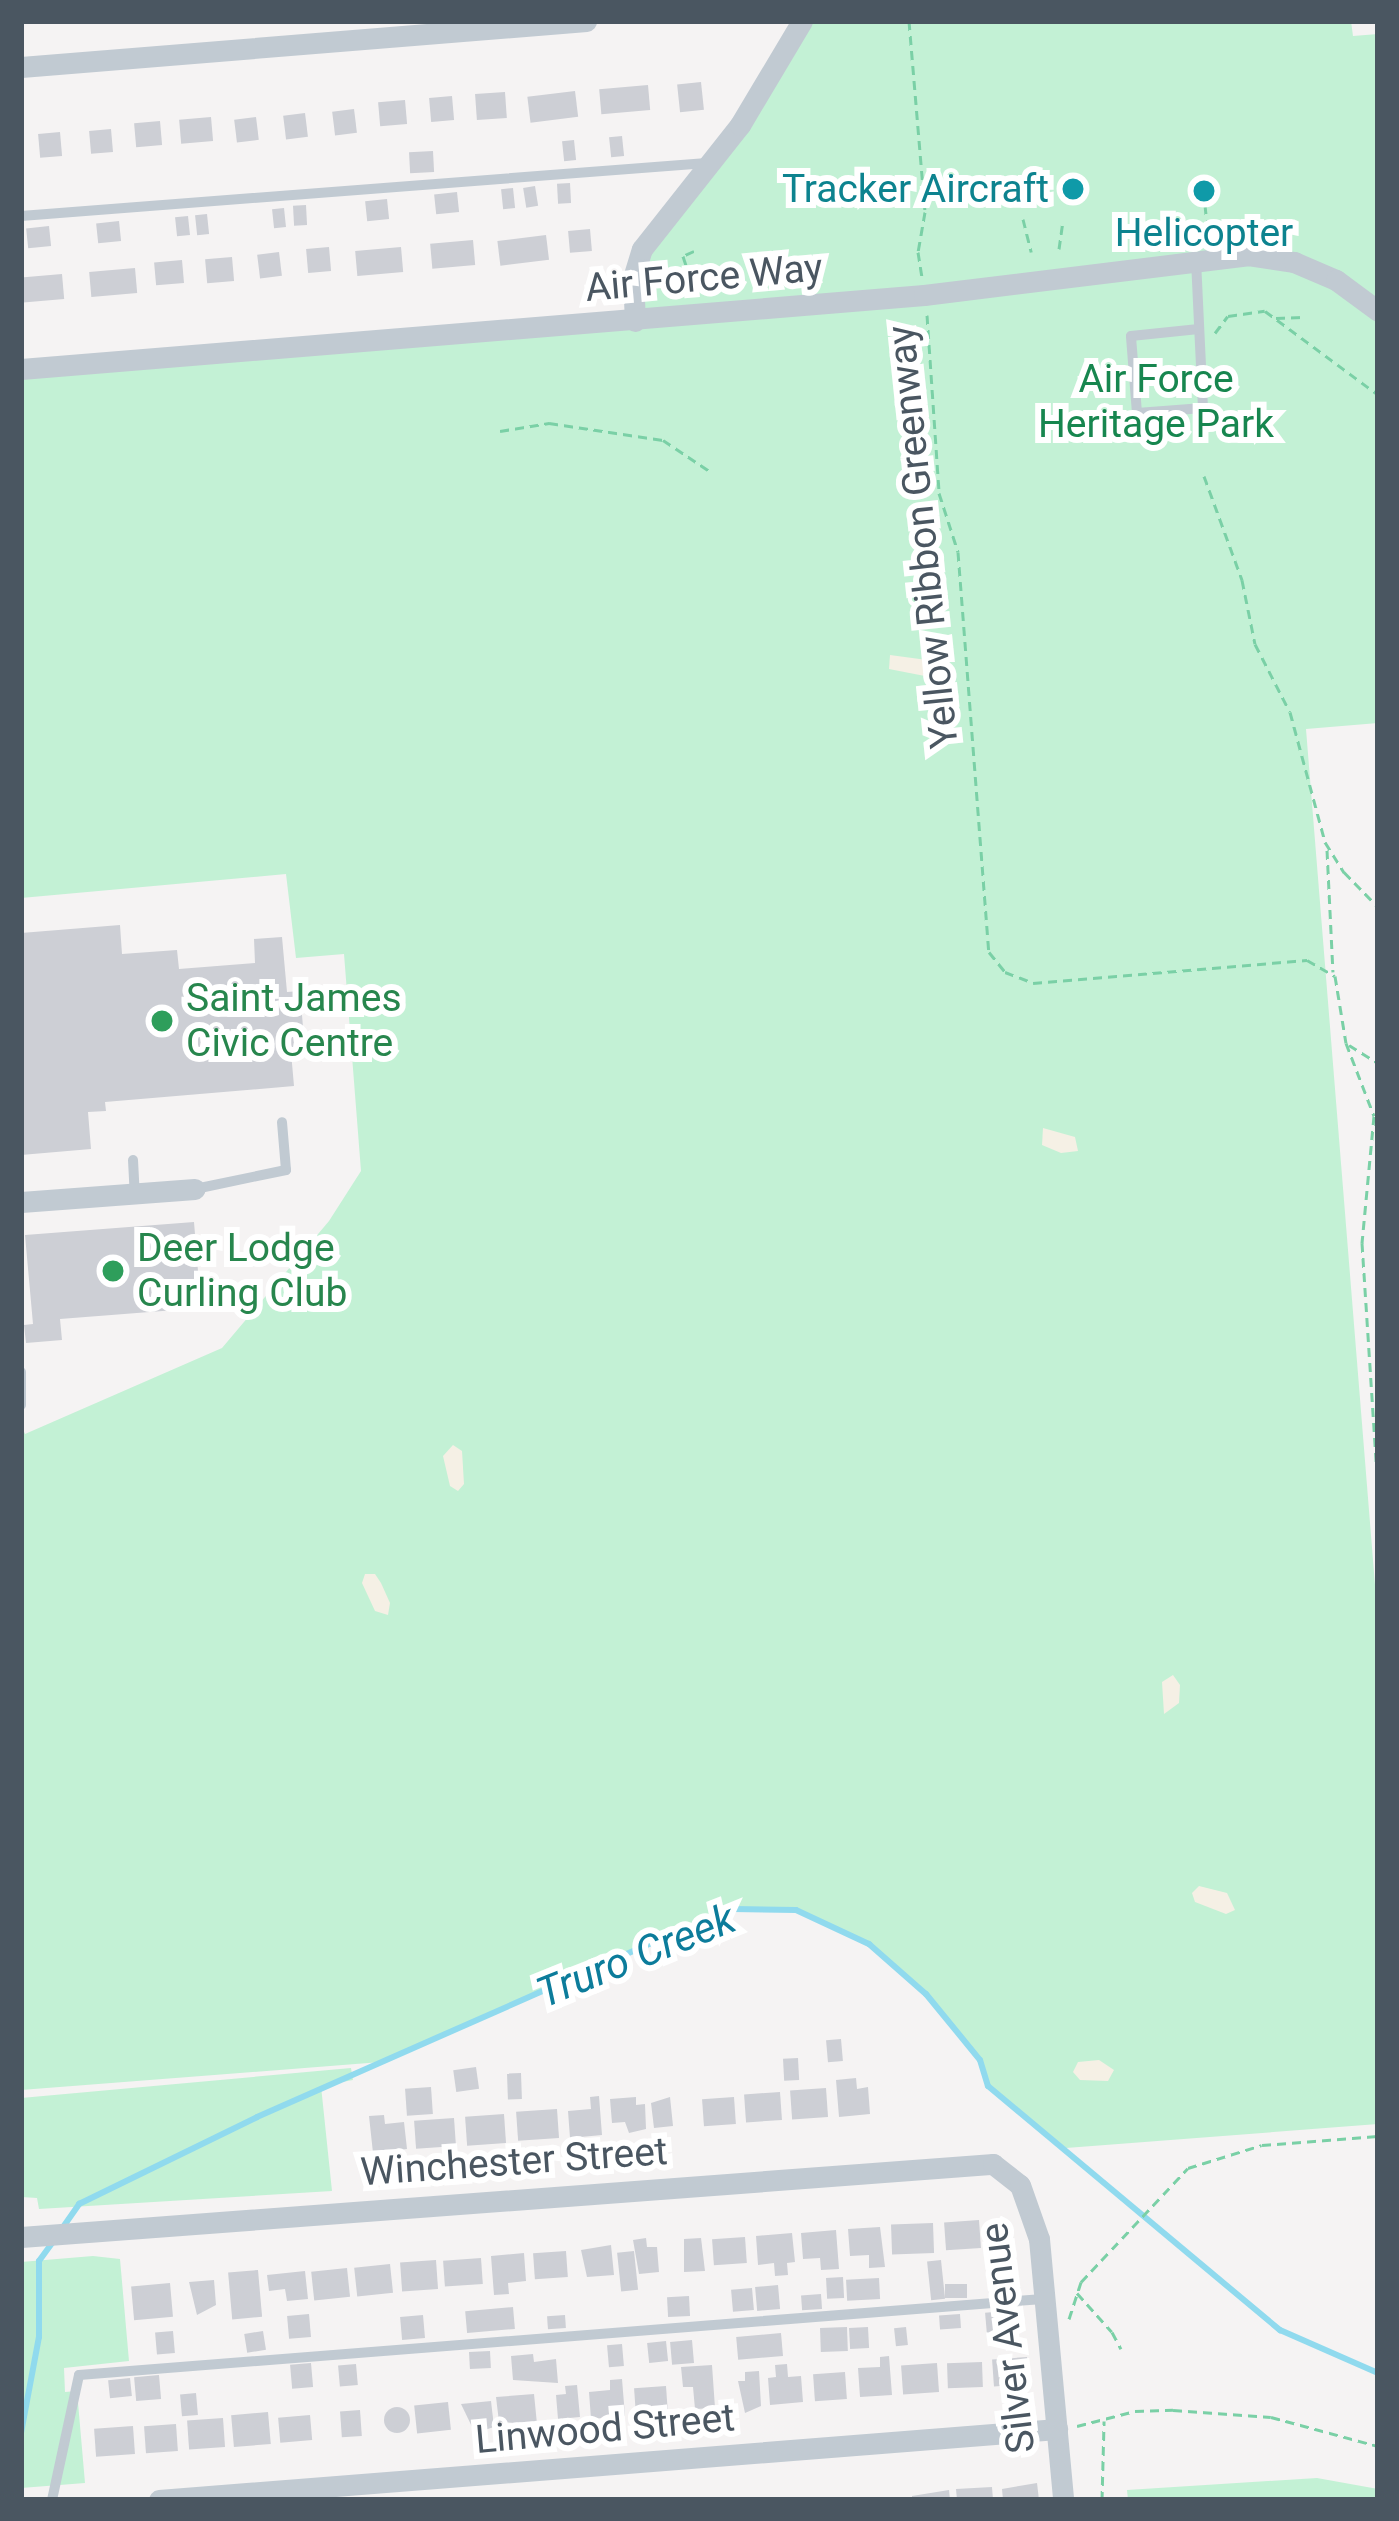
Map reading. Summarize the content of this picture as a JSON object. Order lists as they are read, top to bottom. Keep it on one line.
{"streets":{"street":["Air Force Way","Winchester Street","Silver Avenue","Linwood Street"],"path":["Yellow Ribbon Greenway"]},"crossings":[["Air Force Way","Yellow Ribbon Greenway"],["Winchester Street","Silver Avenue"],["Silver Avenue","Linwood Street"]],"water":["Truro Creek"],"parks":["Air Force Heritage Park"],"places":["Tracker Aircraft","Helicopter","Saint James Civic Centre","Deer Lodge Curling Club"]}
